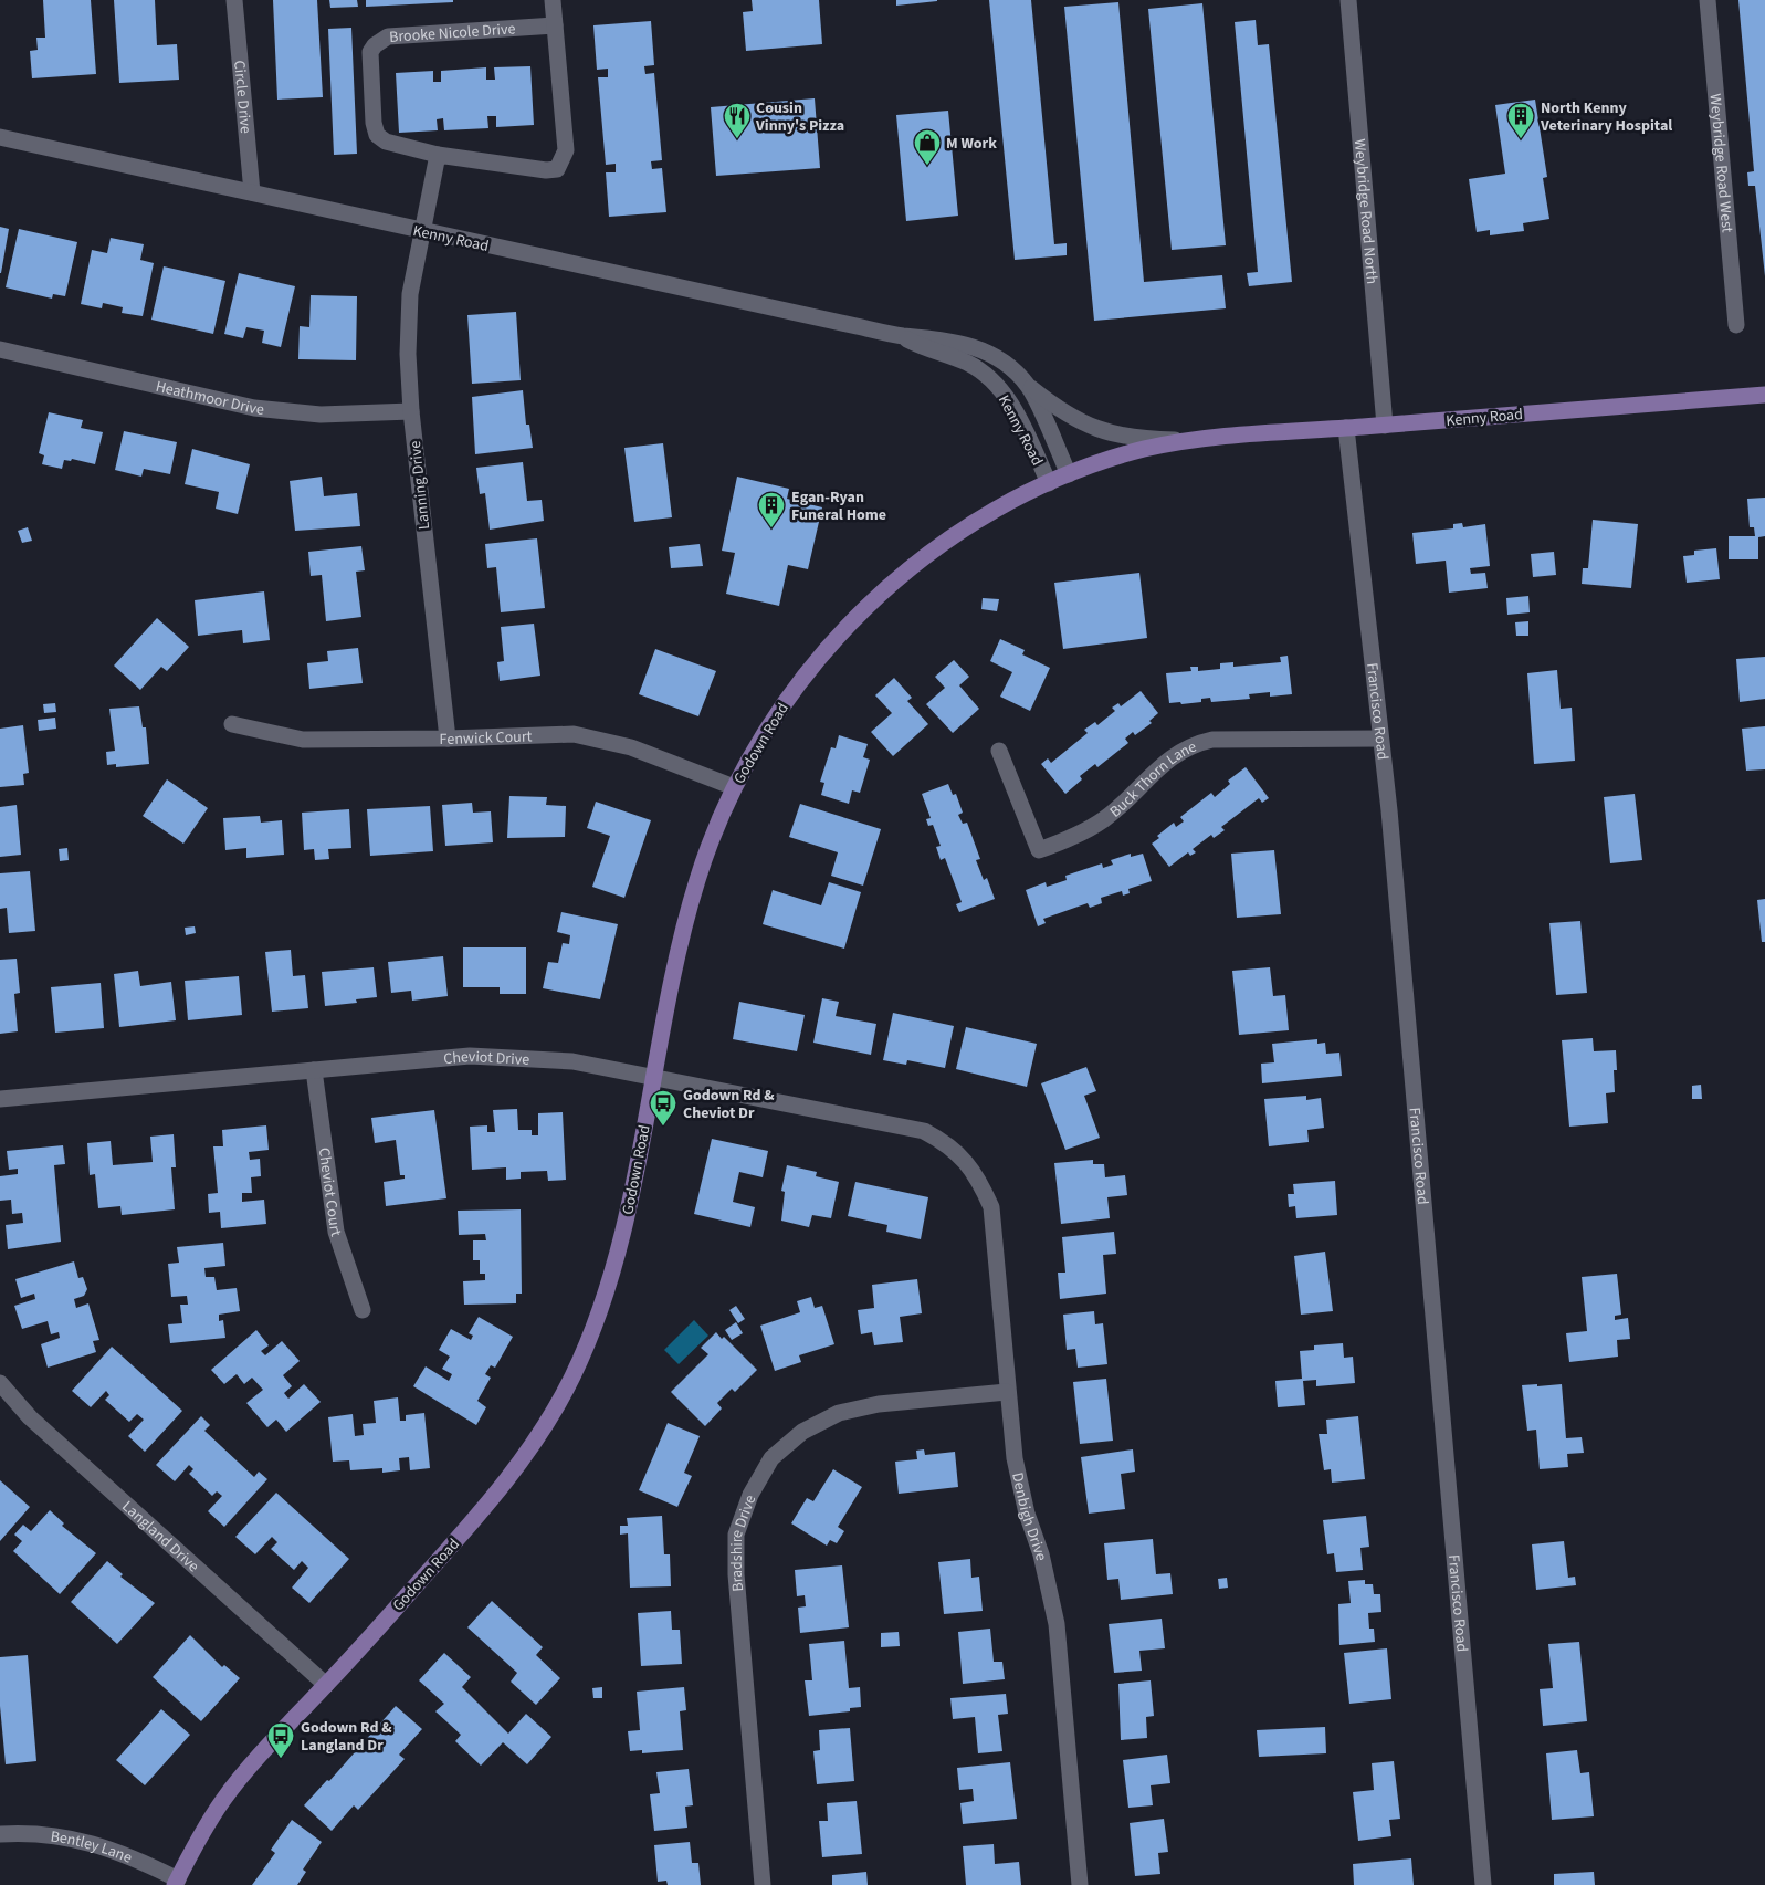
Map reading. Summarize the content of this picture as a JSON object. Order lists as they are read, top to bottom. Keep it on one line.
{"streets":{"main road":["Kenny Road","Godown Road"],"street":["Brooke Nicole Drive","Circle Drive","Weybridge Road West","Weybridge Road North","Heathmoor Drive","Lanning Drive","Francisco Road","Fenwick Court","Buck Thorn Lane","Cheviot Drive","Cheviot Court","Denbigh Drive","Langland Drive","Bradshire Drive","Bentley Lane"]},"crossings":[["Brooke Nicole Drive","Lanning Drive"],["Circle Drive","Kenny Road"],["Weybridge Road North","Kenny Road"],["Kenny Road","Lanning Drive"],["Kenny Road","Francisco Road"],["Kenny Road","Godown Road"],["Heathmoor Drive","Lanning Drive"],["Lanning Drive","Fenwick Court"],["Francisco Road","Buck Thorn Lane"],["Fenwick Court","Godown Road"],["Godown Road","Cheviot Drive"],["Godown Road","Langland Drive"],["Godown Road","Bentley Lane"],["Cheviot Drive","Cheviot Court"],["Cheviot Drive","Denbigh Drive"],["Denbigh Drive","Bradshire Drive"]],"places":{"restaurant":["Cousin Vinny's Pizza"],"building":["North Kenny Veterinary Hospital","Egan-Ryan Funeral Home"],"shop":["M Work"],"bus stop":["Godown Rd & Cheviot Dr","Godown Rd & Langland Dr"]}}
